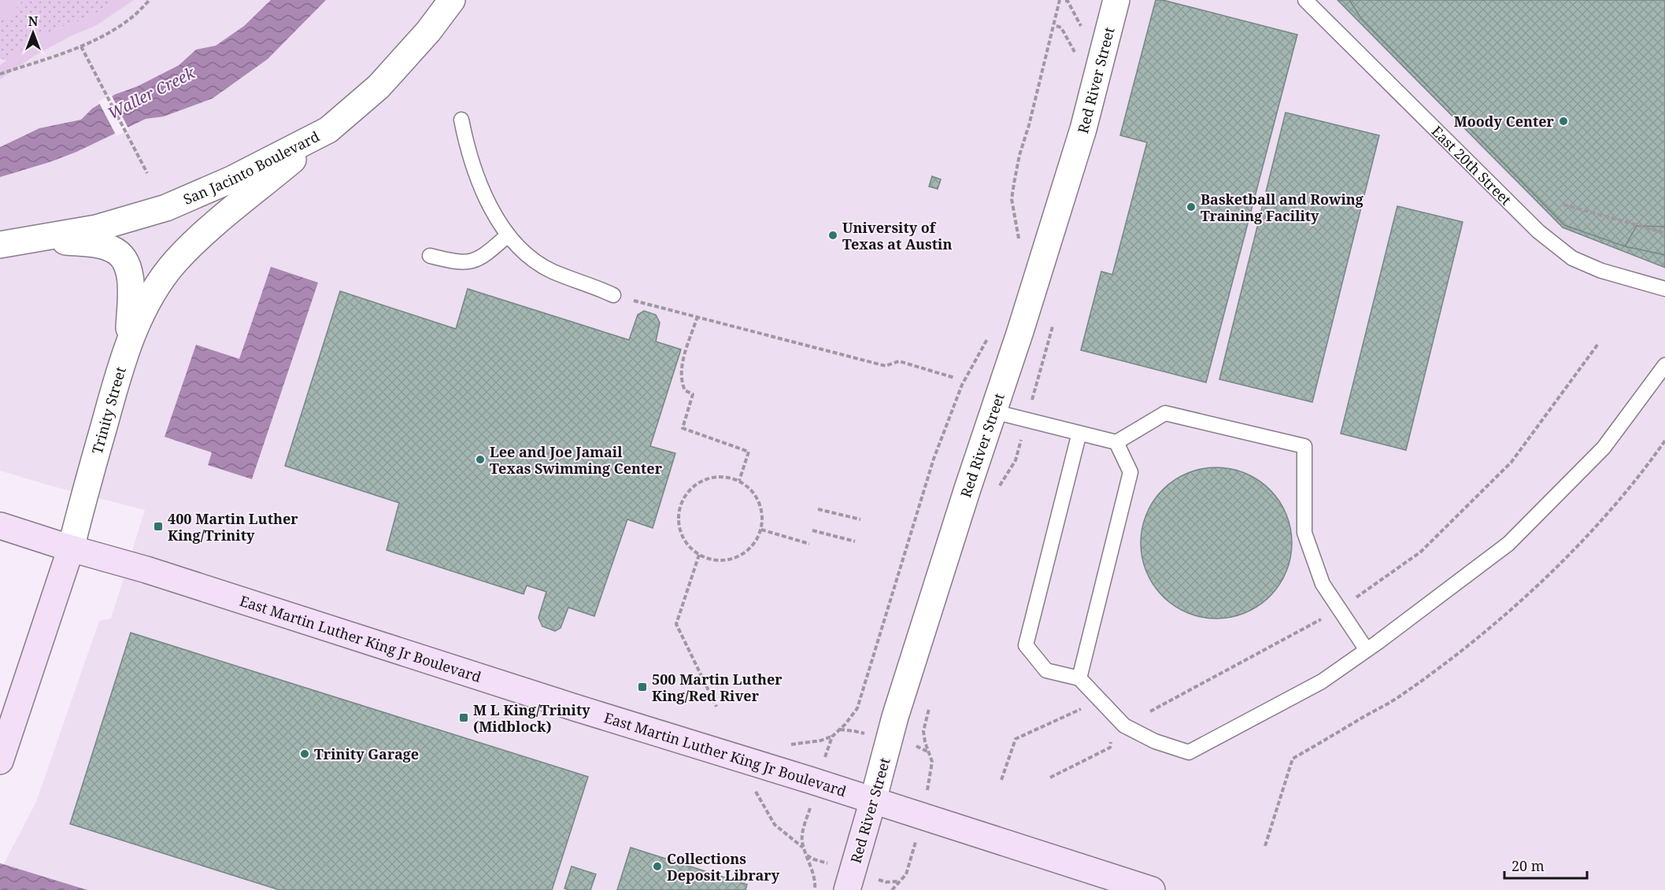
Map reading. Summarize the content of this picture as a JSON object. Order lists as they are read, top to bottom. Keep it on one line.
{"streets":{"main road":["Red River Street","Trinity Street","East Martin Luther King Jr Boulevard"],"street":["San Jacinto Boulevard"],"lane":["East 20th Street"]},"crossings":[["Red River Street","East Martin Luther King Jr Boulevard"],["San Jacinto Boulevard","Trinity Street"],["Trinity Street","East Martin Luther King Jr Boulevard"]],"water":["Waller Creek"],"places":{"other":["Moody Center","Basketball and Rowing Training Facility","University of Texas at Austin","Lee and Joe Jamail Texas Swimming Center","Trinity Garage","Collections Deposit Library"],"transit":["400 Martin Luther King/Trinity","500 Martin Luther King/Red River","M L King/Trinity (Midblock)"]},"scale_bar":"20 m","north":"top"}
